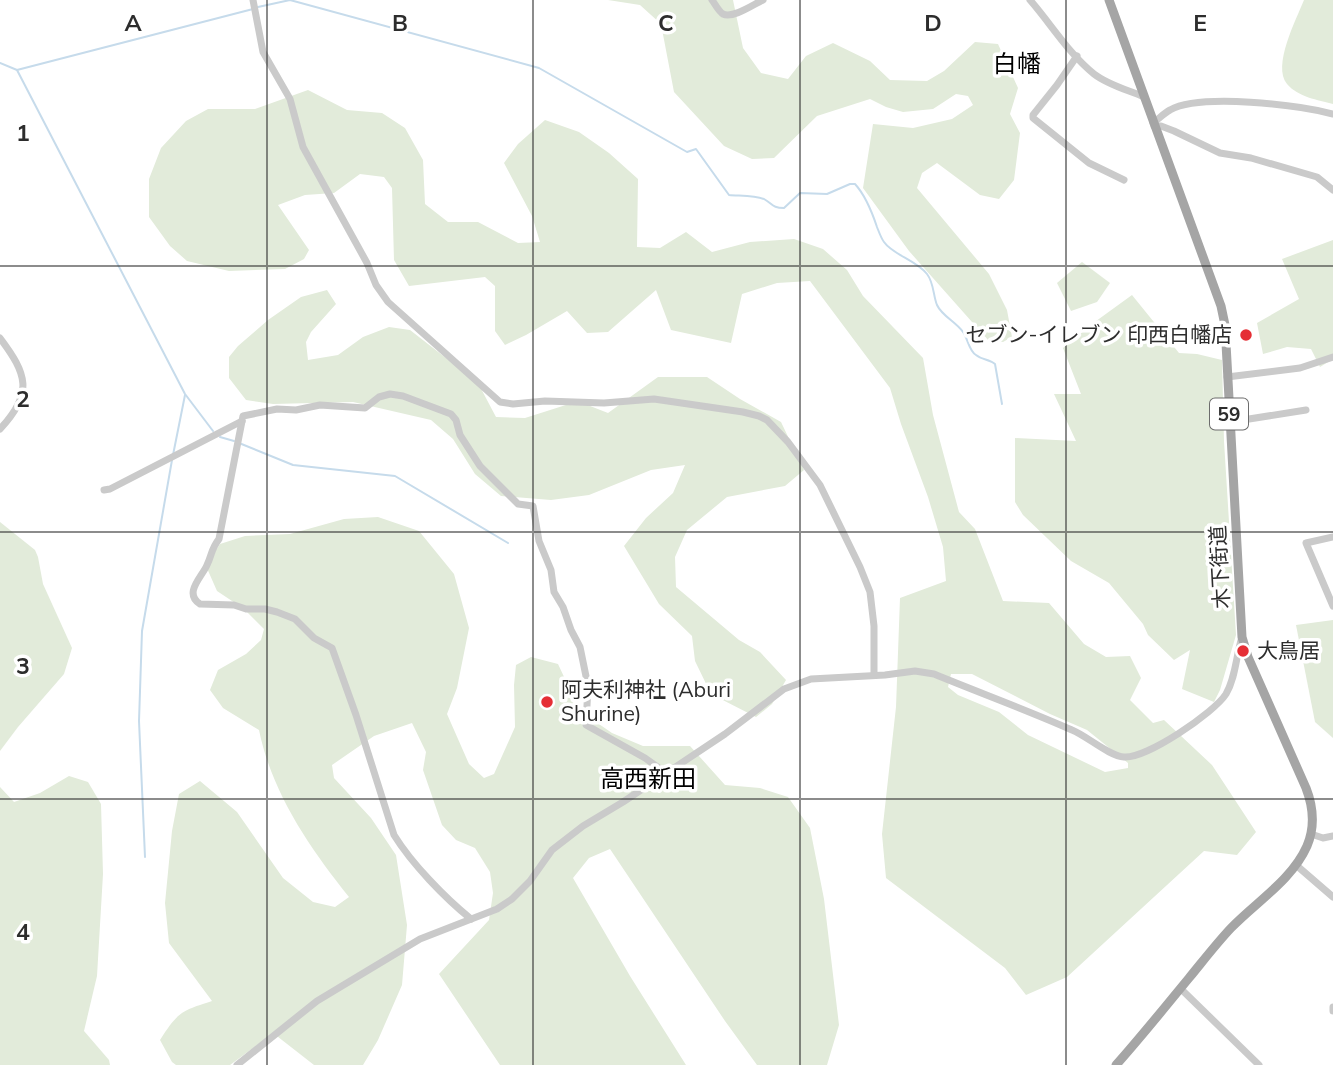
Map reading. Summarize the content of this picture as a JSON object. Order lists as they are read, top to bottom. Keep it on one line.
{"streets":{"main road":["59","木下街道"]},"districts":["白幡","高西新田"],"places":["セブン-イレブン 印西白幡店","大鳥居","阿夫利神社 (Aburi Shurine)"],"grid":{"columns":["A","B","C","D","E"],"rows":["1","2","3","4"]}}
